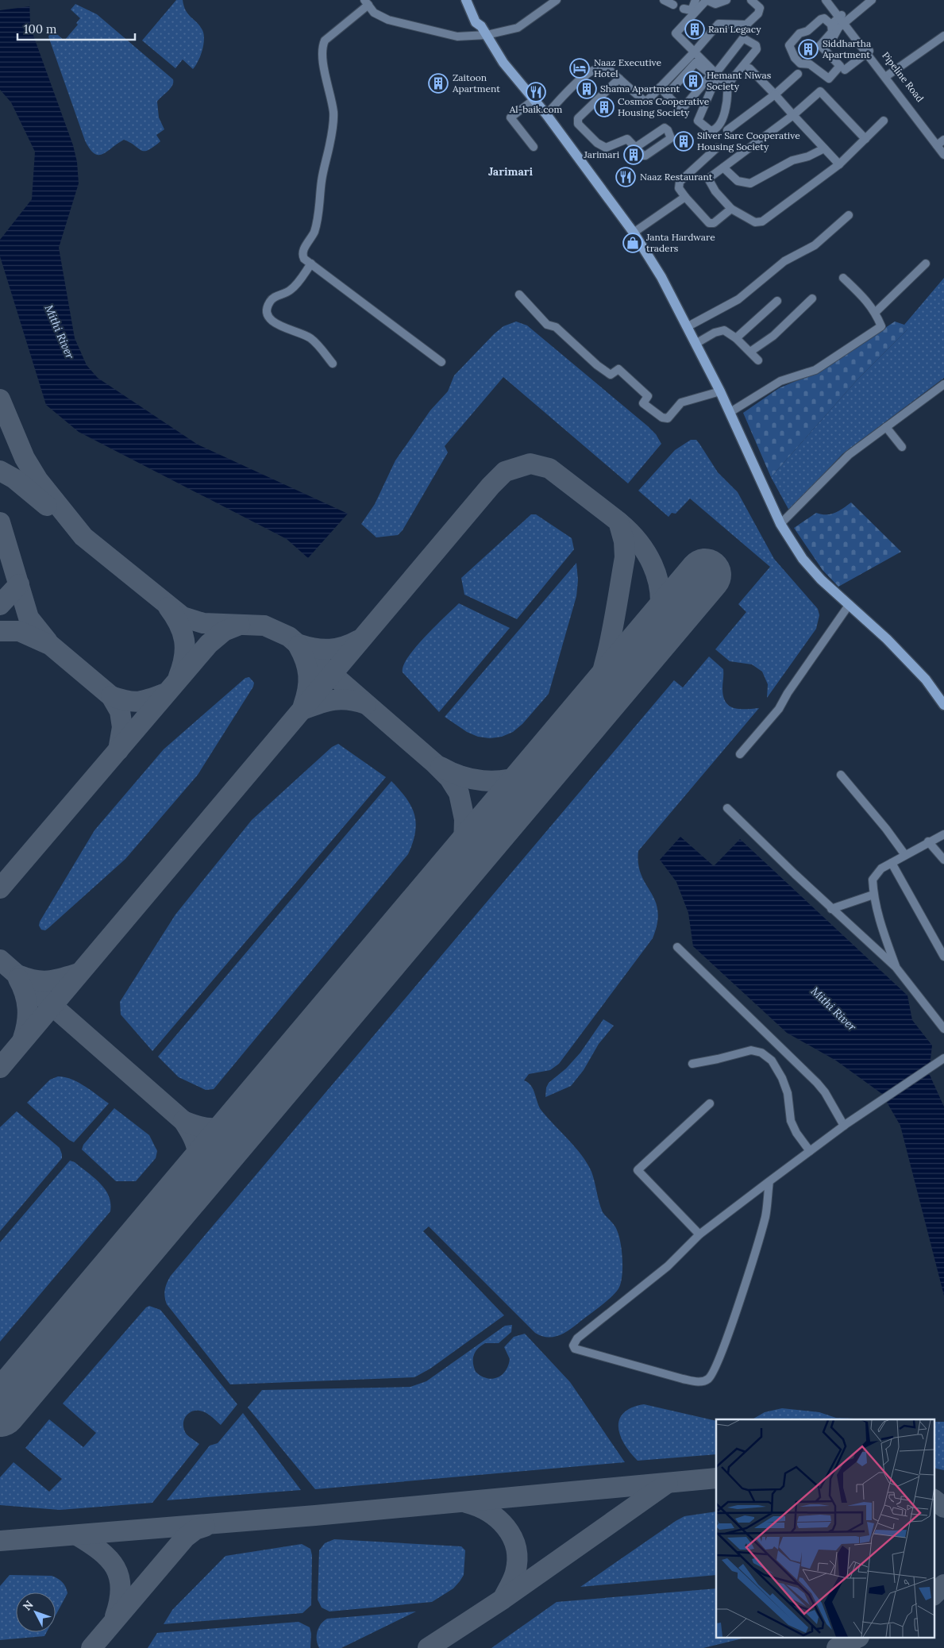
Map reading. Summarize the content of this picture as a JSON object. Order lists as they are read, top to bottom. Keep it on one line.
{"streets":{"street":["Pipeline Road"]},"districts":["Jarimari"],"water":["Mithi River"],"places":{"building":["Rani Legacy","Siddhartha Apartment","Hemant Niwas Society","Zaitoon Apartment","Shama Apartment","Cosmos Cooperative Housing Society","Silver Sarc Cooperative Housing Society","Jarimari"],"hotel":["Naaz Executive Hotel"],"restaurant":["Al-baik.com","Naaz Restaurant"],"shop":["Janta Hardware traders"]},"scale_bar":"100 m","north":"top left"}
